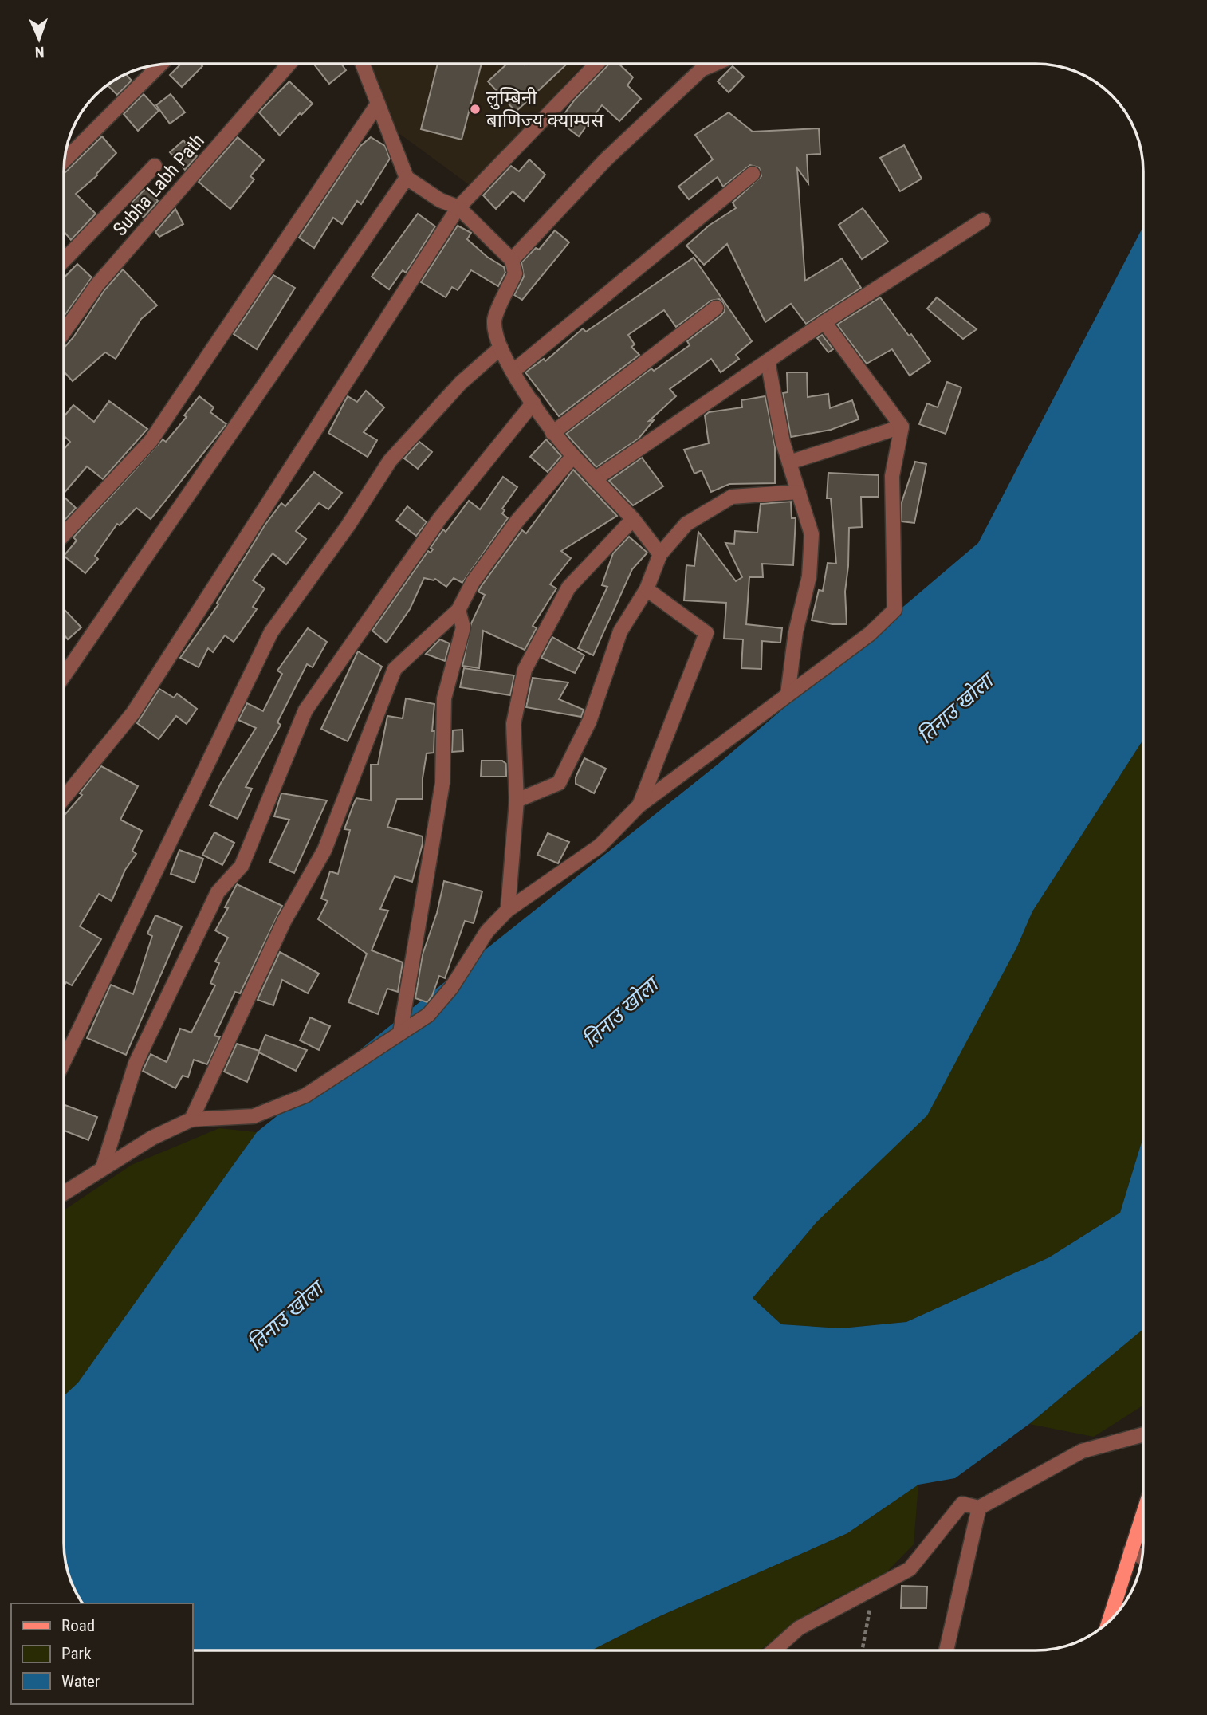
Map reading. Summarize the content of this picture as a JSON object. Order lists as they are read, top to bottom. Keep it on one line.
{"streets":{"street":["Subha Labh Path"]},"water":["तिनाउ खोला"],"places":["लुम्बिनी बाणिज्य क्याम्पस"],"legend":["Road","Park","Water"],"north":"bottom"}
